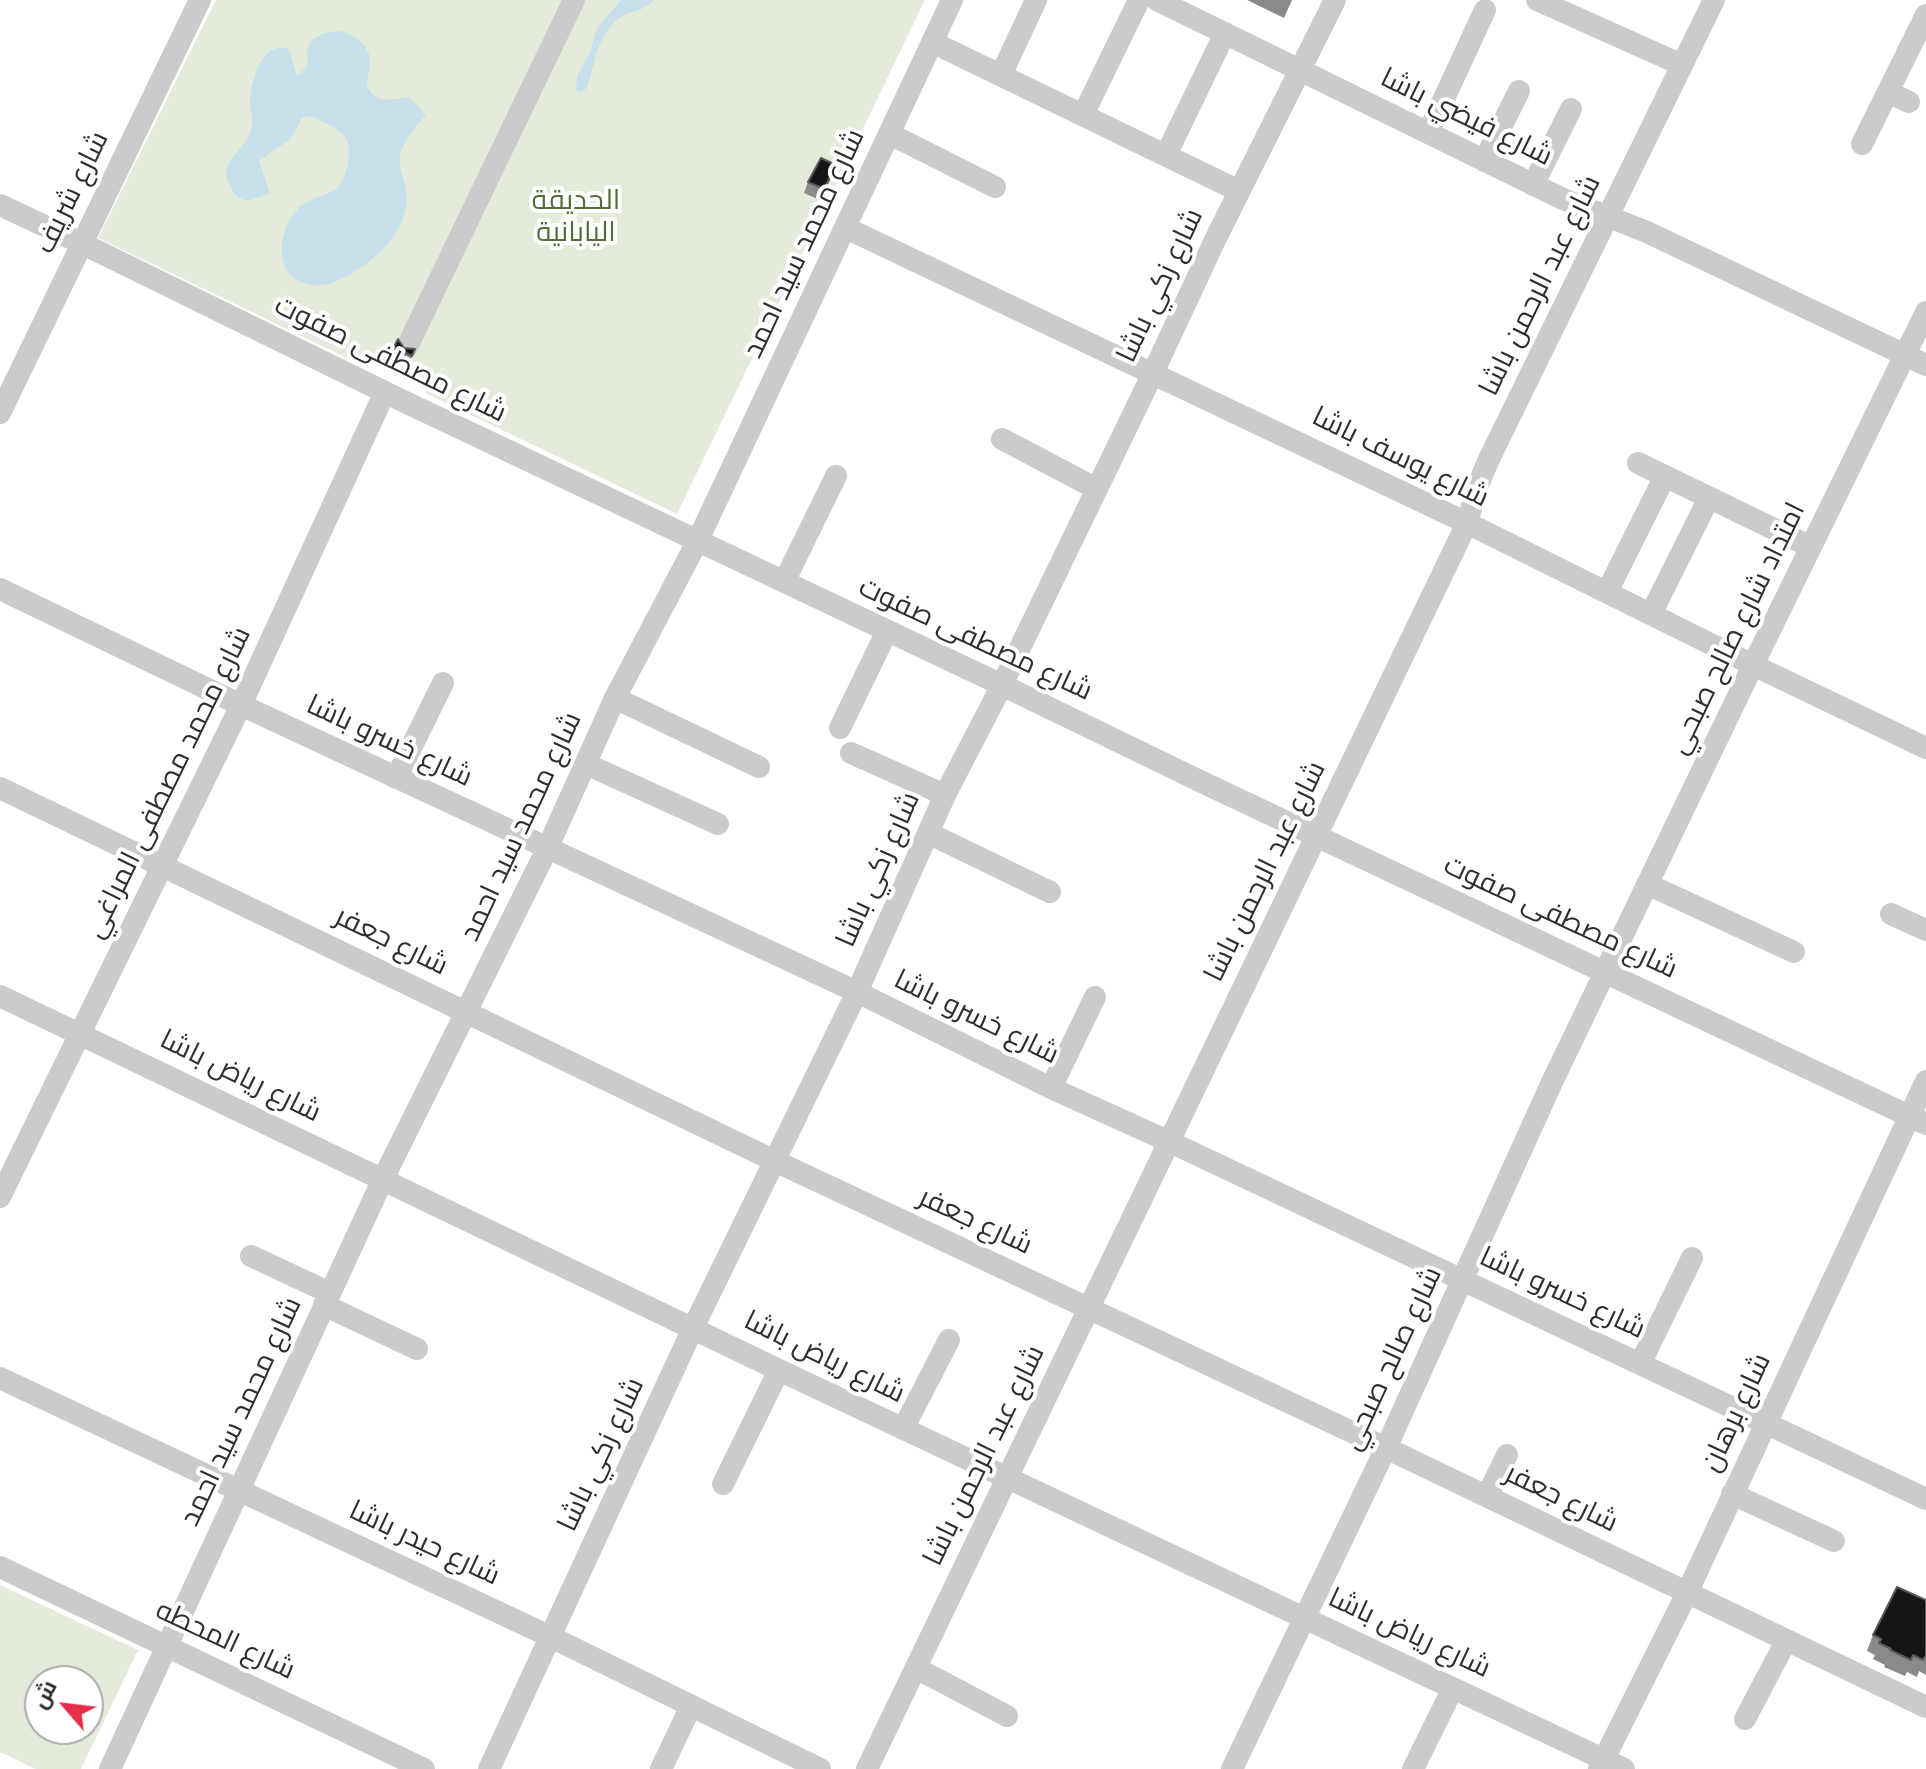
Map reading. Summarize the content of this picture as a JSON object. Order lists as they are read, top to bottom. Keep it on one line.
{"streets":{"street":["شارع فيضي باشا","شارع شريف","شارع محمد سيد احمد","شارع زكي باشا","شارع عبد الرحمن باشا","شارع مصطفى صفوت","شارع يوسف باشا","امتداد شارع صالح صبحي","شارع خسرو باشا","شارع محمد مصطفى المراغي","شارع جعفر","شارع رياض باشا","شارع صالح صبحي","شارع برهان","شارع حيدر باشا","شارع المحطه"]},"crossings":[["شارع فيضي باشا","شارع زكي باشا"],["شارع فيضي باشا","شارع عبد الرحمن باشا"],["شارع فيضي باشا","امتداد شارع صالح صبحي"],["شارع شريف","شارع مصطفى صفوت"],["شارع محمد سيد احمد","شارع مصطفى صفوت"],["شارع محمد سيد احمد","شارع يوسف باشا"],["شارع محمد سيد احمد","شارع خسرو باشا"],["شارع محمد سيد احمد","شارع جعفر"],["شارع محمد سيد احمد","شارع رياض باشا"],["شارع محمد سيد احمد","شارع حيدر باشا"],["شارع محمد سيد احمد","شارع المحطه"],["شارع زكي باشا","شارع مصطفى صفوت"],["شارع زكي باشا","شارع يوسف باشا"],["شارع زكي باشا","شارع خسرو باشا"],["شارع زكي باشا","شارع جعفر"],["شارع زكي باشا","شارع رياض باشا"],["شارع زكي باشا","شارع حيدر باشا"],["شارع عبد الرحمن باشا","شارع مصطفى صفوت"],["شارع عبد الرحمن باشا","شارع يوسف باشا"],["شارع عبد الرحمن باشا","شارع خسرو باشا"],["شارع عبد الرحمن باشا","شارع جعفر"],["شارع عبد الرحمن باشا","شارع رياض باشا"],["شارع مصطفى صفوت","امتداد شارع صالح صبحي"],["شارع مصطفى صفوت","شارع محمد مصطفى المراغي"],["شارع مصطفى صفوت","شارع صالح صبحي"],["شارع مصطفى صفوت","شارع برهان"],["شارع يوسف باشا","امتداد شارع صالح صبحي"],["امتداد شارع صالح صبحي","شارع صالح صبحي"],["شارع خسرو باشا","شارع محمد مصطفى المراغي"],["شارع خسرو باشا","شارع صالح صبحي"],["شارع خسرو باشا","شارع برهان"],["شارع محمد مصطفى المراغي","شارع جعفر"],["شارع محمد مصطفى المراغي","شارع رياض باشا"],["شارع جعفر","شارع صالح صبحي"],["شارع جعفر","شارع برهان"],["شارع رياض باشا","شارع صالح صبحي"],["شارع رياض باشا","شارع برهان"]],"parks":["الحديقة اليابانية"],"north":"top left"}
